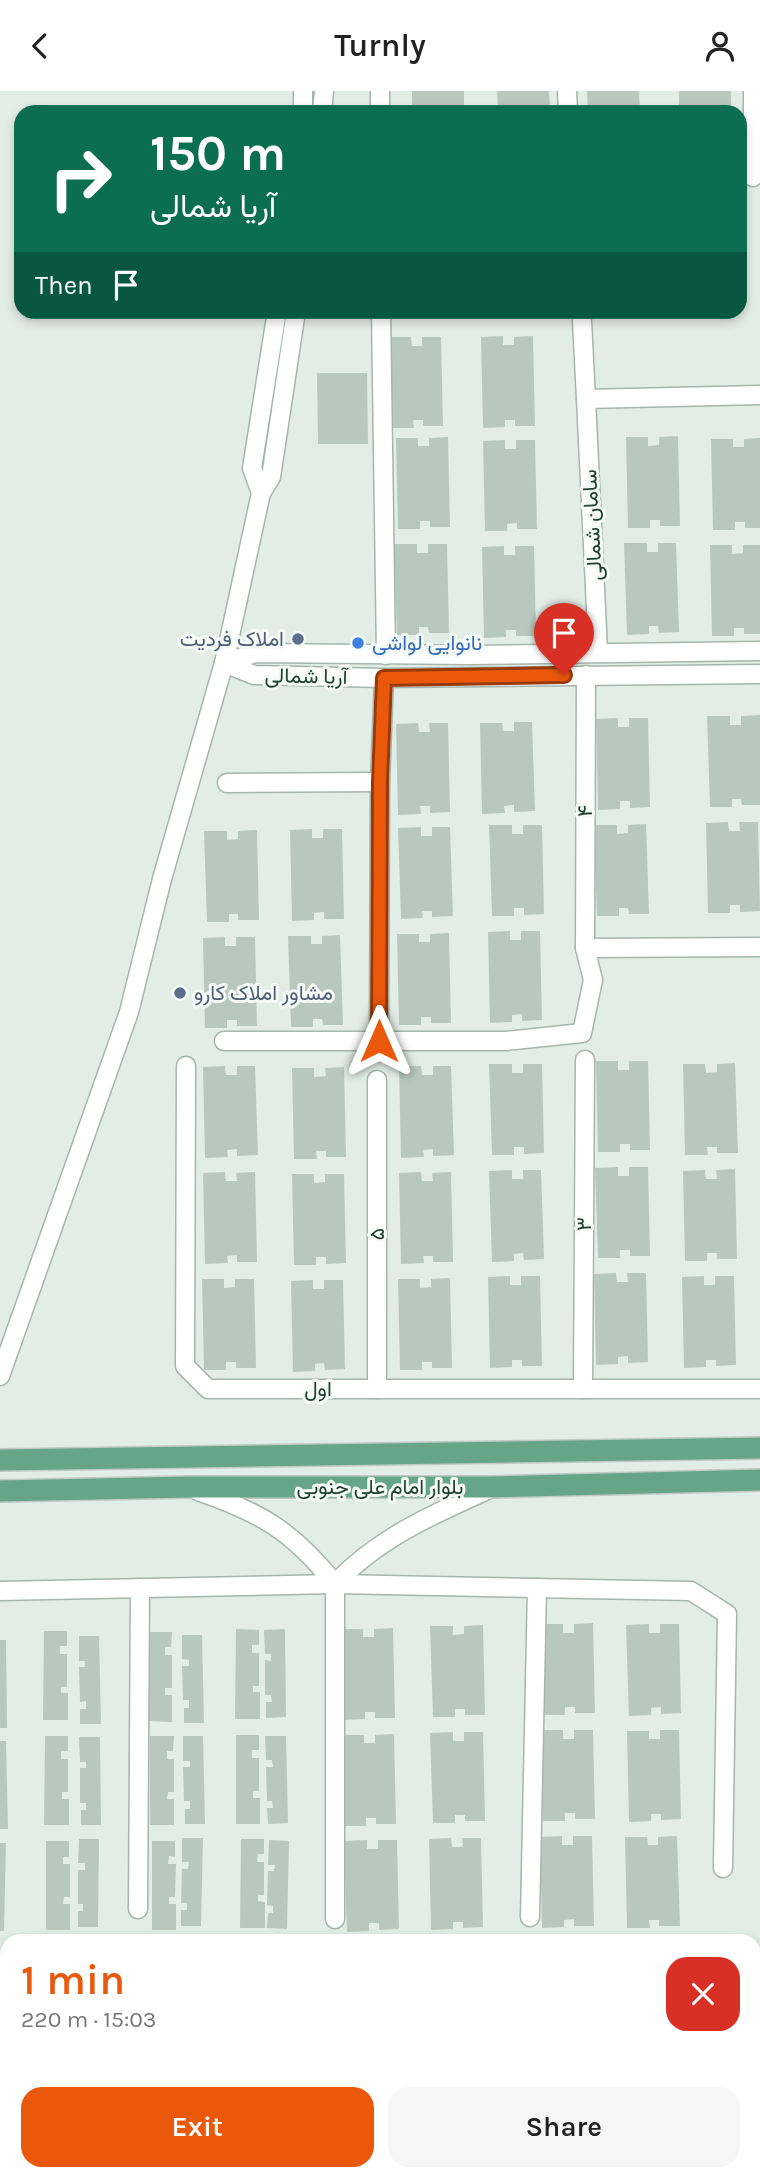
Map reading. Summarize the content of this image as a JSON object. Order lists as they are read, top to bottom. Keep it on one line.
{"streets":{"main road":["بلوار امام علی جنوبی"],"street":["سامان شمالی","آریا شمالی","۴","۳","۵","اول"]},"crossings":[["سامان شمالی","آریا شمالی"],["آریا شمالی","۴"],["۳","اول"],["۵","اول"]],"places":["املاک فردیت","نانوایی لواشی","مشاور املاک کارو"],"page":{"header":"Turnly","turn":["150 m","آریا شمالی"],"then":"Then","heading":["1 min","220 m · 15:03"],"buttons":["Exit","Share"]}}
